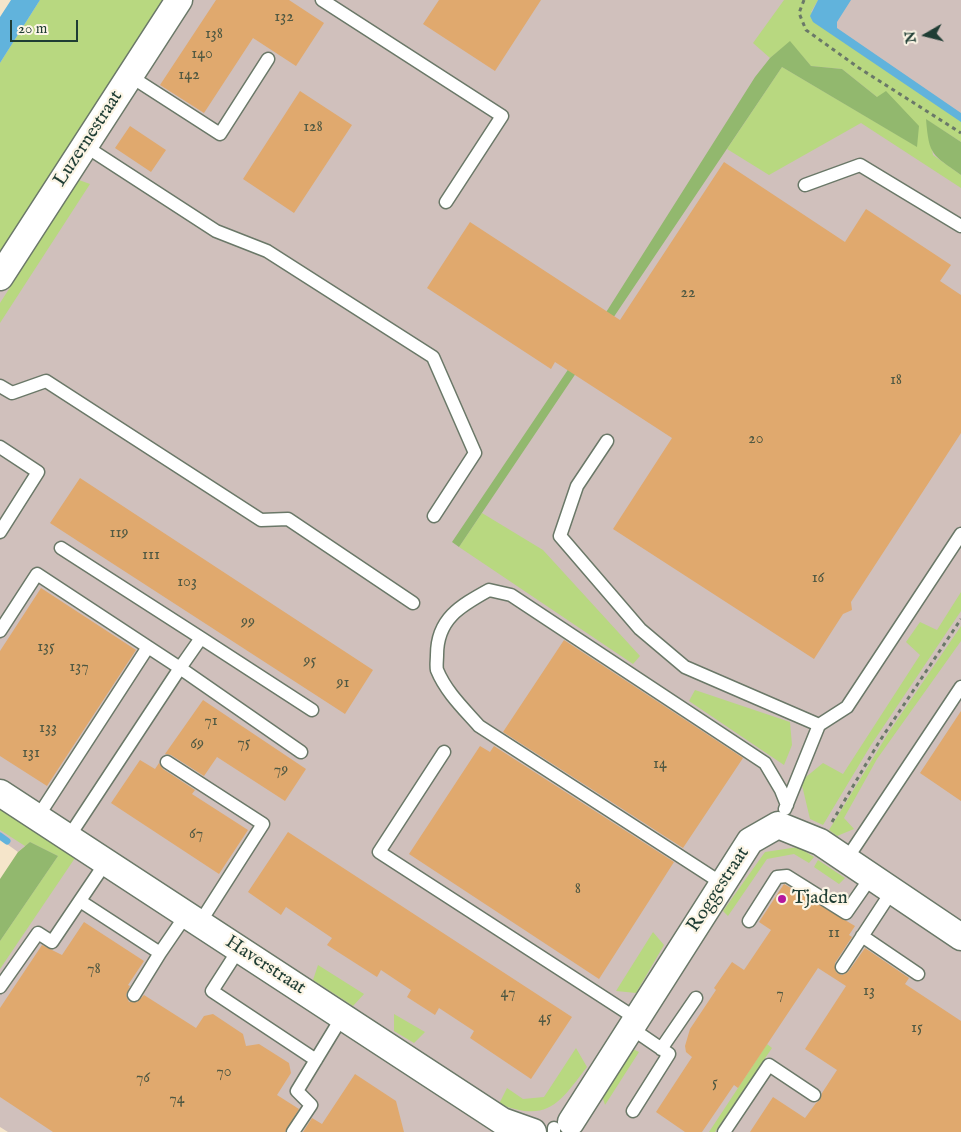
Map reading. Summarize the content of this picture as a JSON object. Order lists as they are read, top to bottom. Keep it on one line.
{"streets":{"street":["Luzernestraat","Roggestraat","Haverstraat"]},"crossings":[["Roggestraat","Haverstraat"]],"places":["Tjaden"],"house_numbers":["132","138","140","142","128","22","18","20","119","111","16","103","99","135","95","137","91","71","133","75","69","131","14","79","67","8","11","78","13","47","7","45","15","70","76","5","74"],"scale_bar":"20 m","north":"left"}
